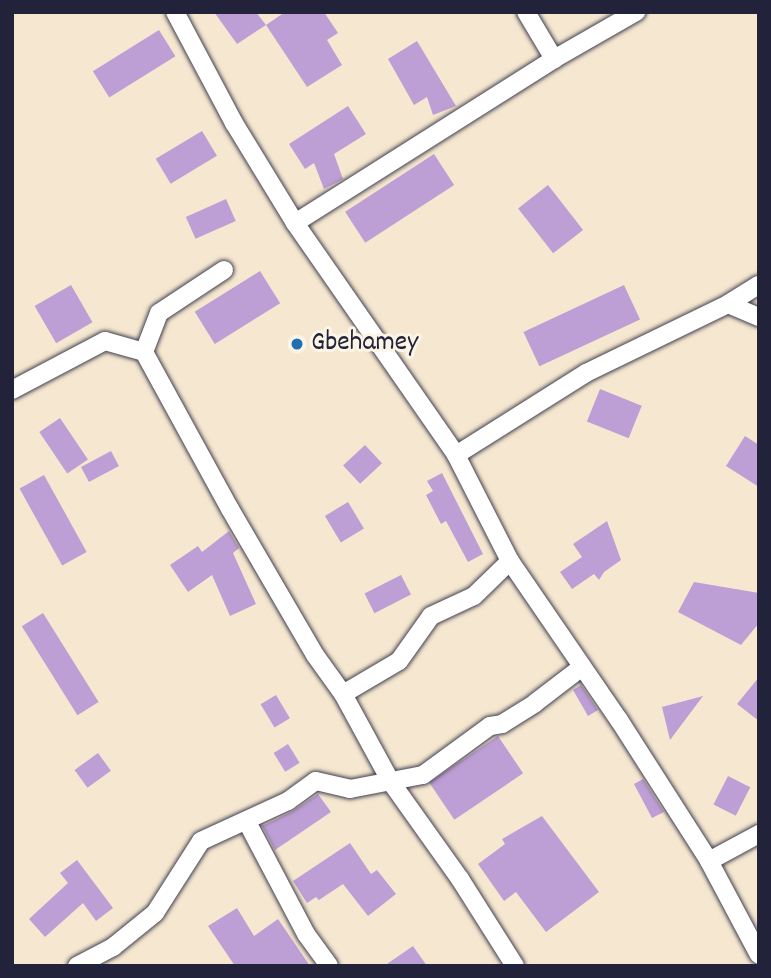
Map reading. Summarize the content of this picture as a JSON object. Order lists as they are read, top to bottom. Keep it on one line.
{"places":["Gbehamey"]}
